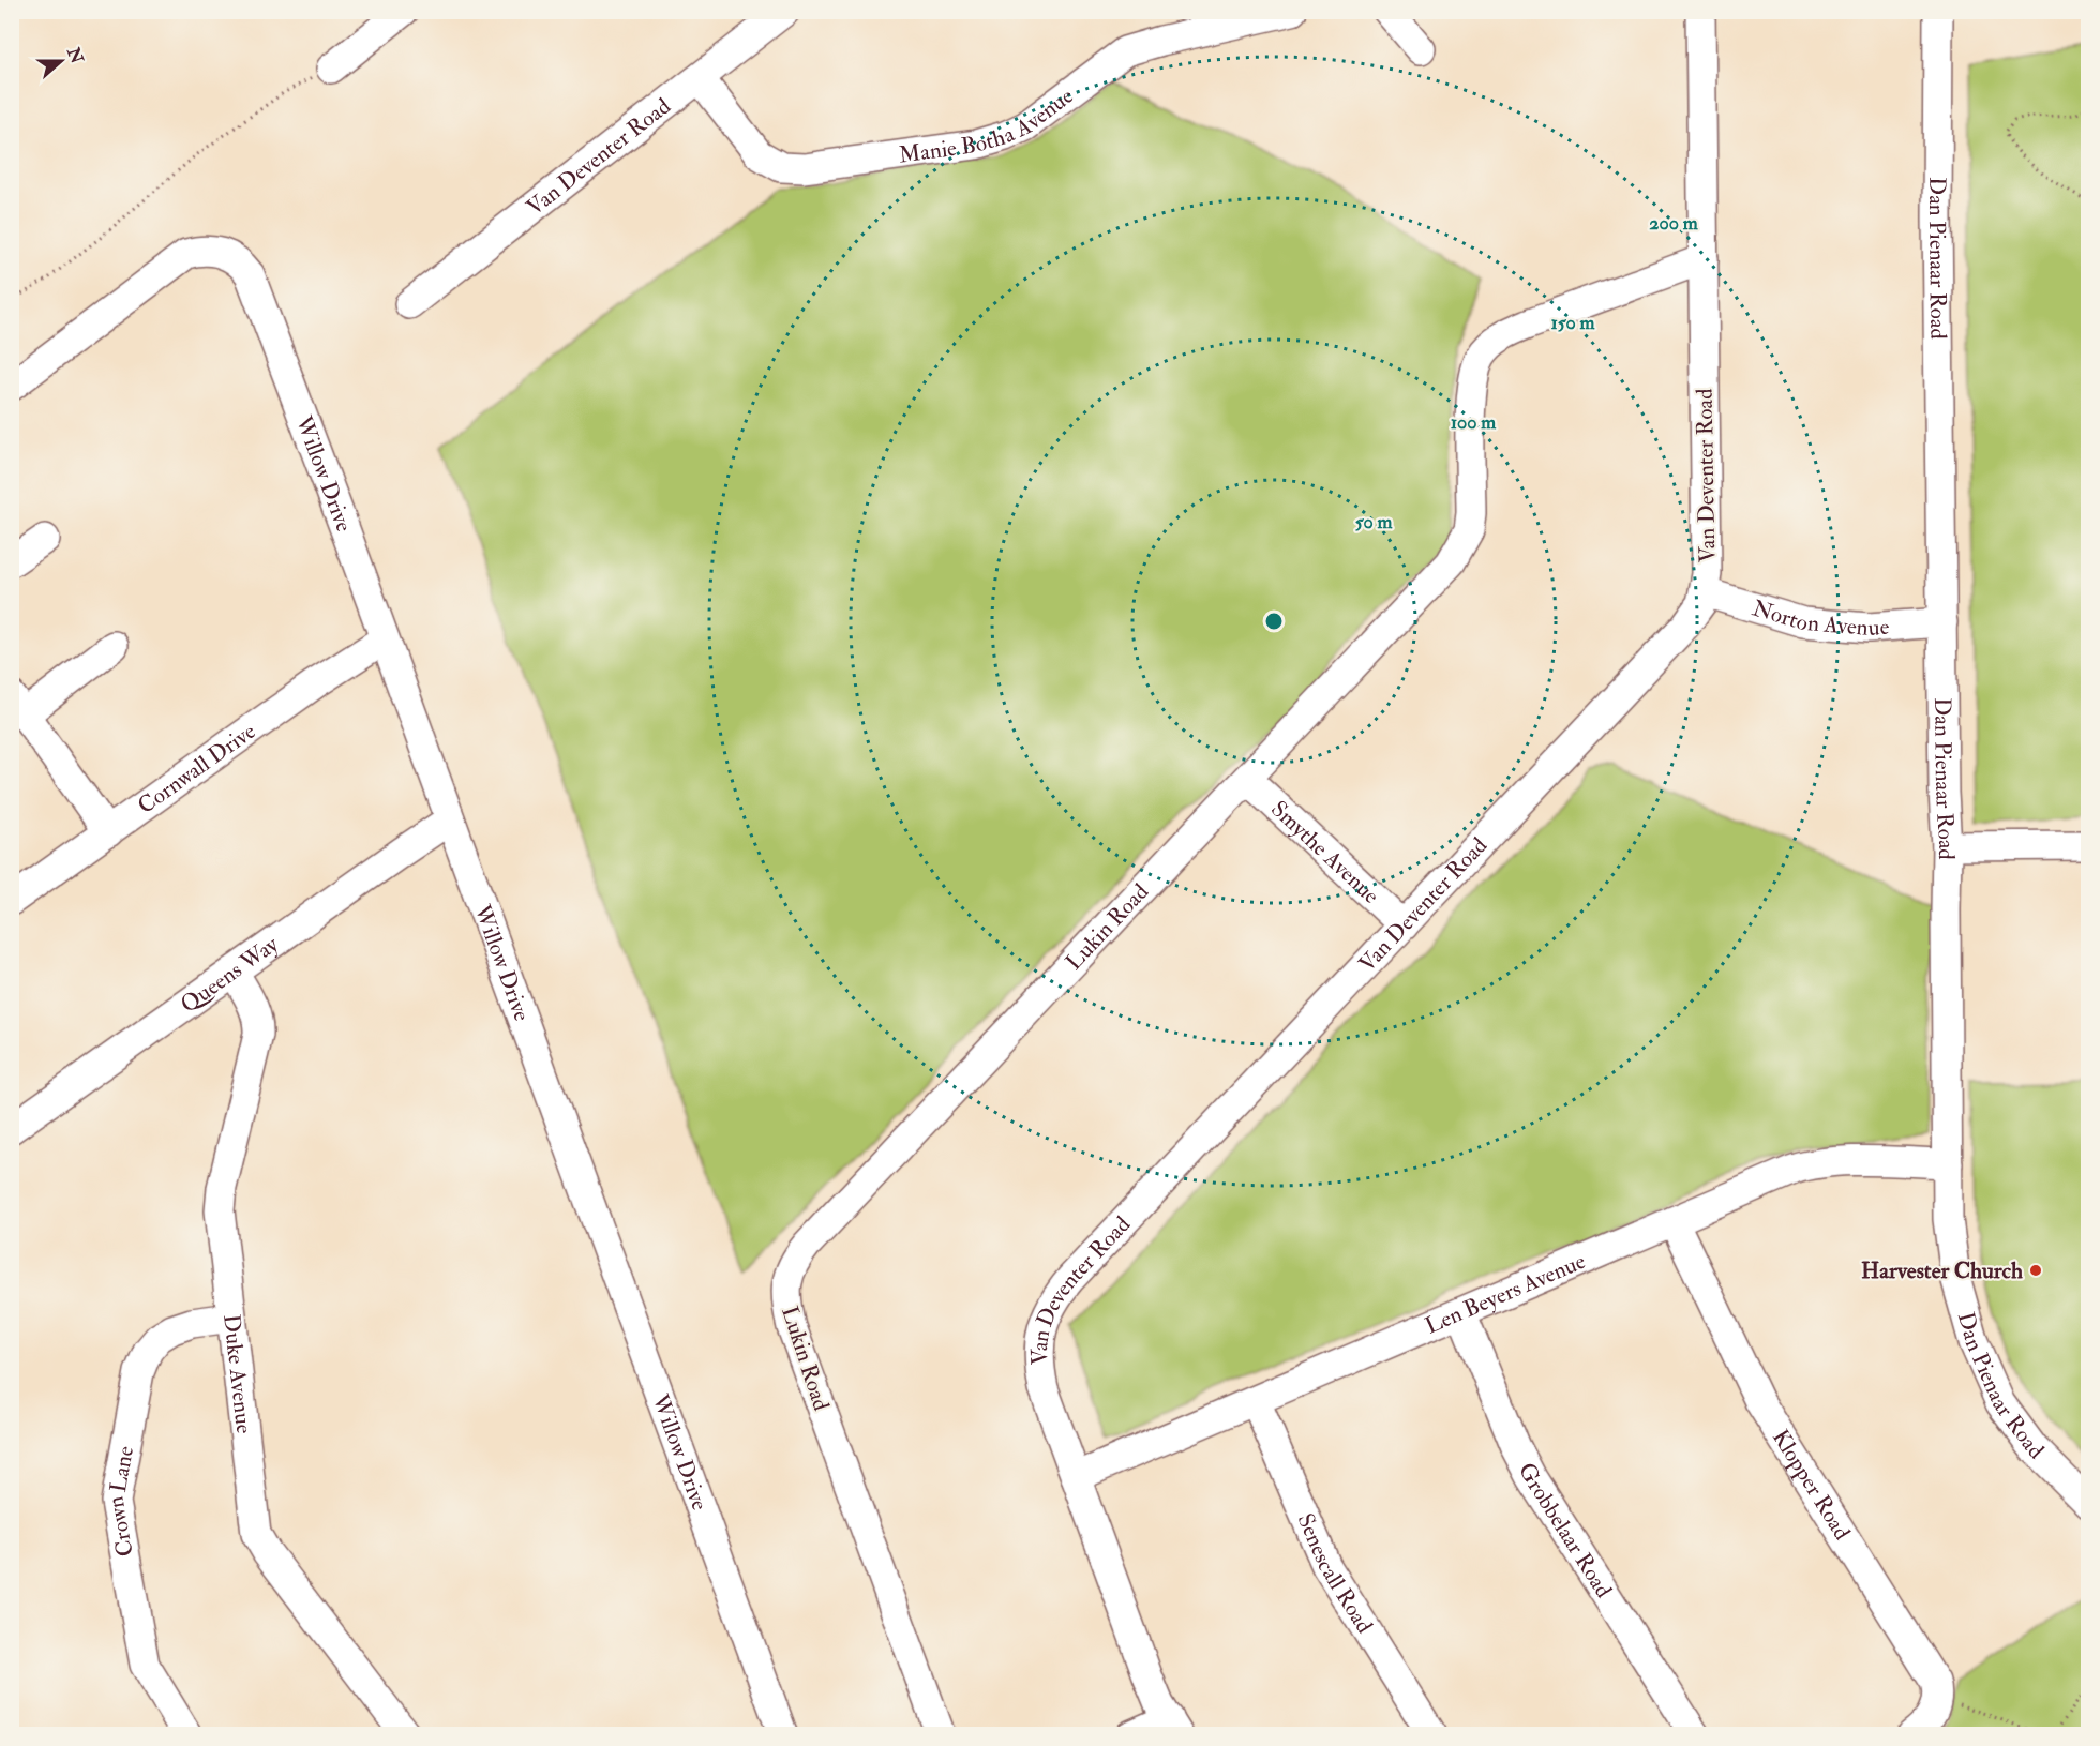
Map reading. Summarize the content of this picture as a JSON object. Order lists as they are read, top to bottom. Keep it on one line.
{"streets":{"street":["Manie Botha Avenue","Van Deventer Road","Dan Pienaar Road","Willow Drive","Norton Avenue","Cornwall Drive","Smythe Avenue","Lukin Road","Queens Way","Len Beyers Avenue","Duke Avenue","Klopper Road","Crown Lane","Grobbelaar Road","Senescall Road"]},"crossings":[["Manie Botha Avenue","Van Deventer Road"],["Van Deventer Road","Norton Avenue"],["Van Deventer Road","Smythe Avenue"],["Van Deventer Road","Lukin Road"],["Van Deventer Road","Len Beyers Avenue"],["Dan Pienaar Road","Norton Avenue"],["Dan Pienaar Road","Len Beyers Avenue"],["Willow Drive","Cornwall Drive"],["Willow Drive","Queens Way"],["Smythe Avenue","Lukin Road"],["Queens Way","Duke Avenue"],["Len Beyers Avenue","Klopper Road"],["Len Beyers Avenue","Grobbelaar Road"],["Len Beyers Avenue","Senescall Road"],["Duke Avenue","Crown Lane"]],"places":["Harvester Church"],"north":"right","rings":["200 m","150 m","100 m","50 m"]}
